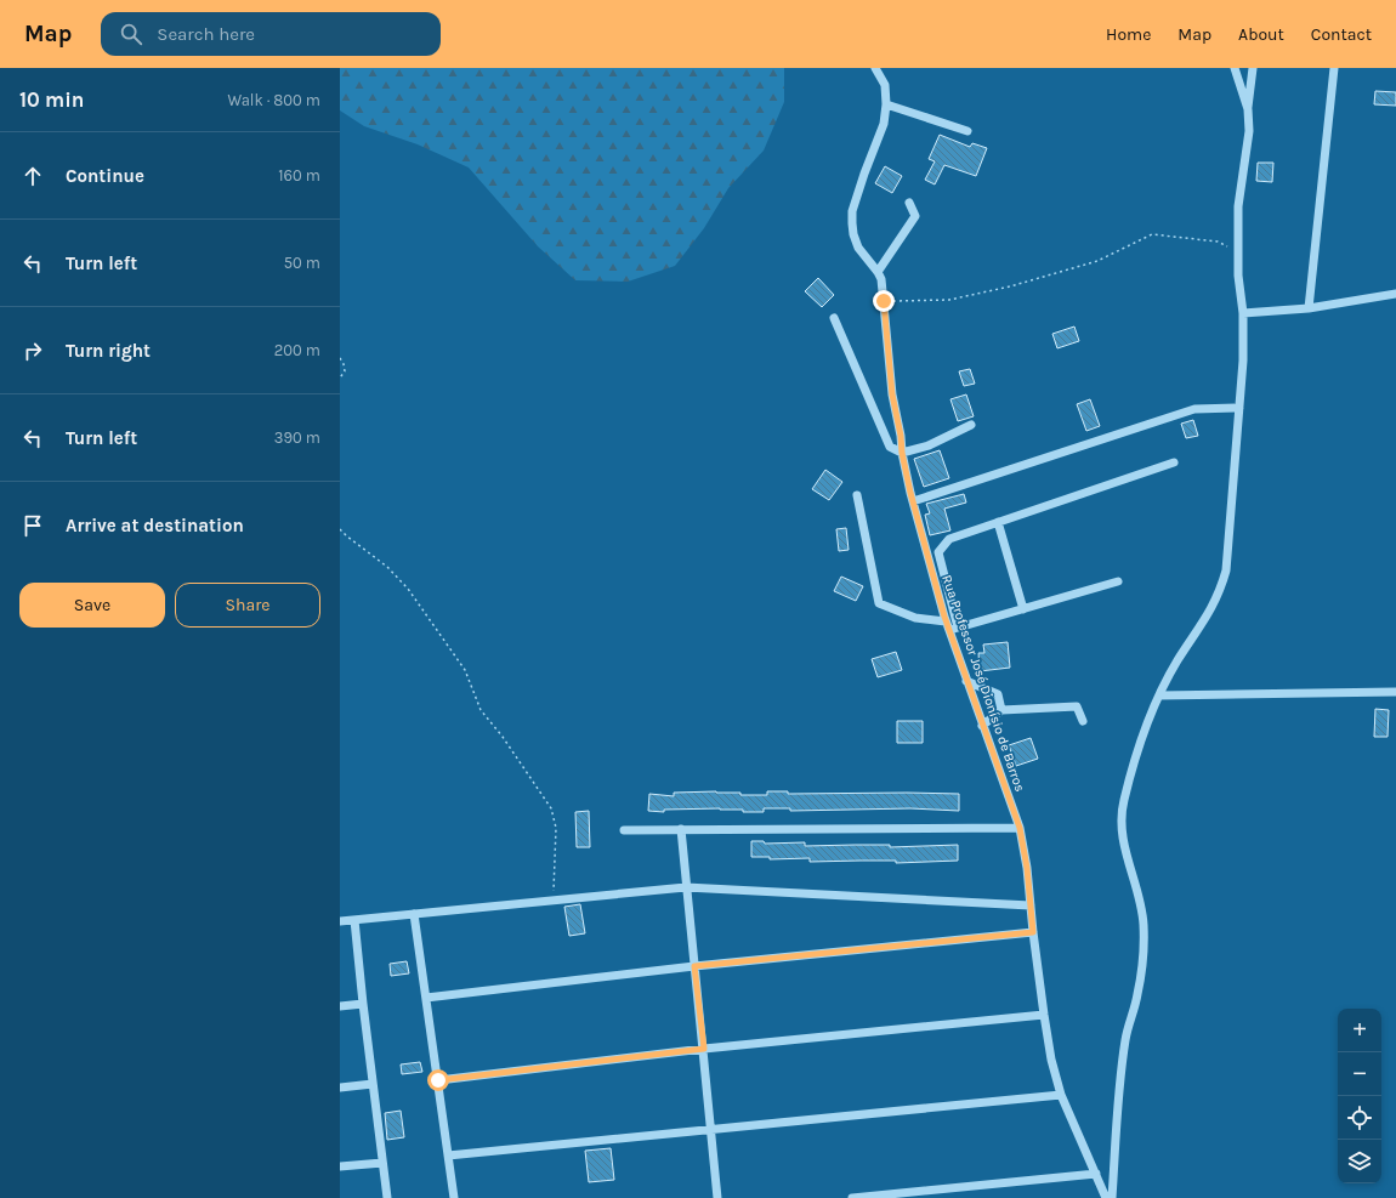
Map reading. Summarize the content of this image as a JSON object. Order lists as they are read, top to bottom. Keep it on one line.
{"streets":{"street":["Rua Professor José Dionísio de Barros"]},"page":{"header":"Map","search":"Search here","nav":["Home","Map","About","Contact"],"heading":["10 min","Walk · 800 m"],"list":[["Continue","160 m"],["Turn left","50 m"],["Turn right","200 m"],["Turn left","390 m"],"Arrive at destination"],"buttons":["Save","Share"],"map_buttons":["+","−"]}}
